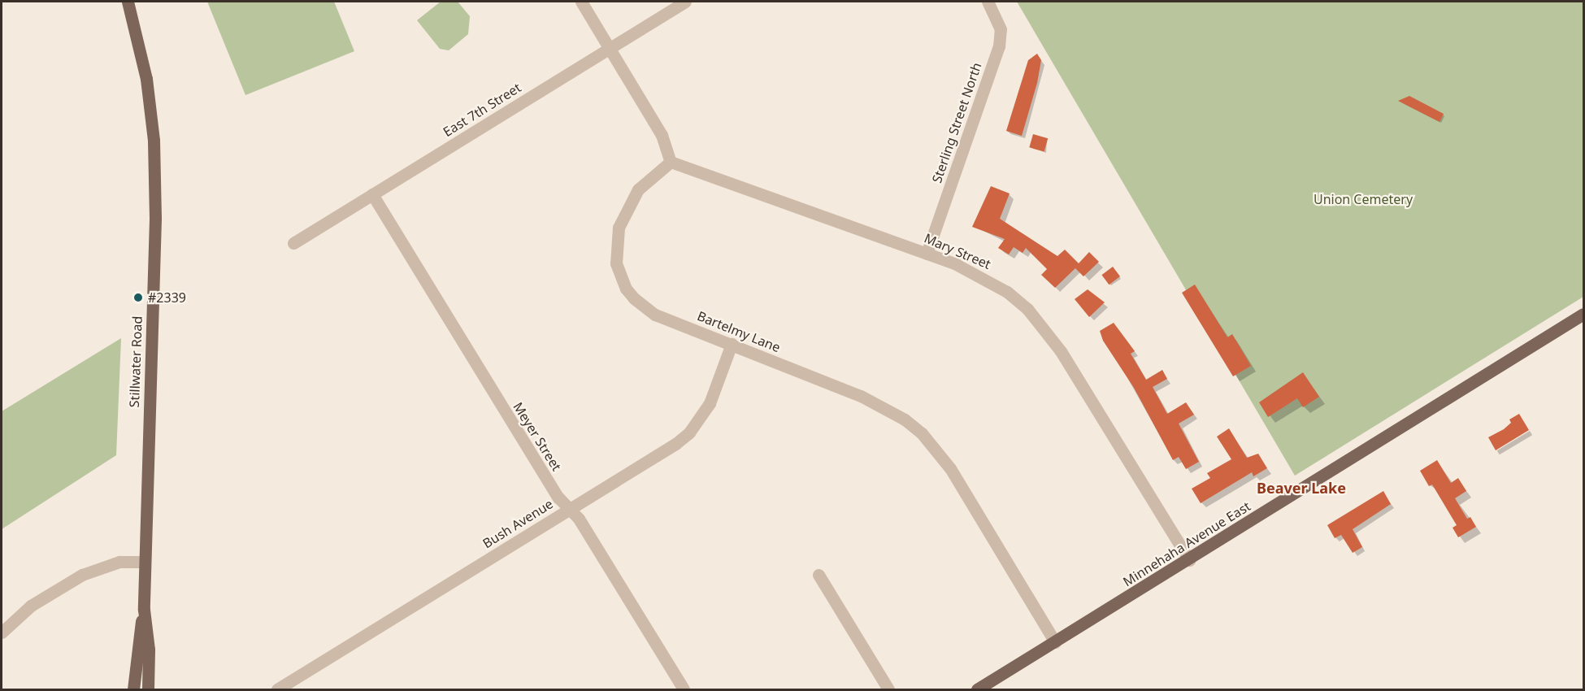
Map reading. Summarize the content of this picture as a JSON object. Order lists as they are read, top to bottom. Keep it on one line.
{"streets":{"main road":["Stillwater Road","Minnehaha Avenue East"],"street":["East 7th Street","Sterling Street North","Mary Street","Bartelmy Lane","Meyer Street","Bush Avenue"]},"crossings":[["East 7th Street","Meyer Street"],["Sterling Street North","Mary Street"],["Mary Street","Bartelmy Lane"],["Mary Street","Minnehaha Avenue East"],["Bartelmy Lane","Bush Avenue"],["Bartelmy Lane","Minnehaha Avenue East"],["Meyer Street","Bush Avenue"]],"districts":["Beaver Lake"],"parks":["Union Cemetery"],"places":["#2339"]}
